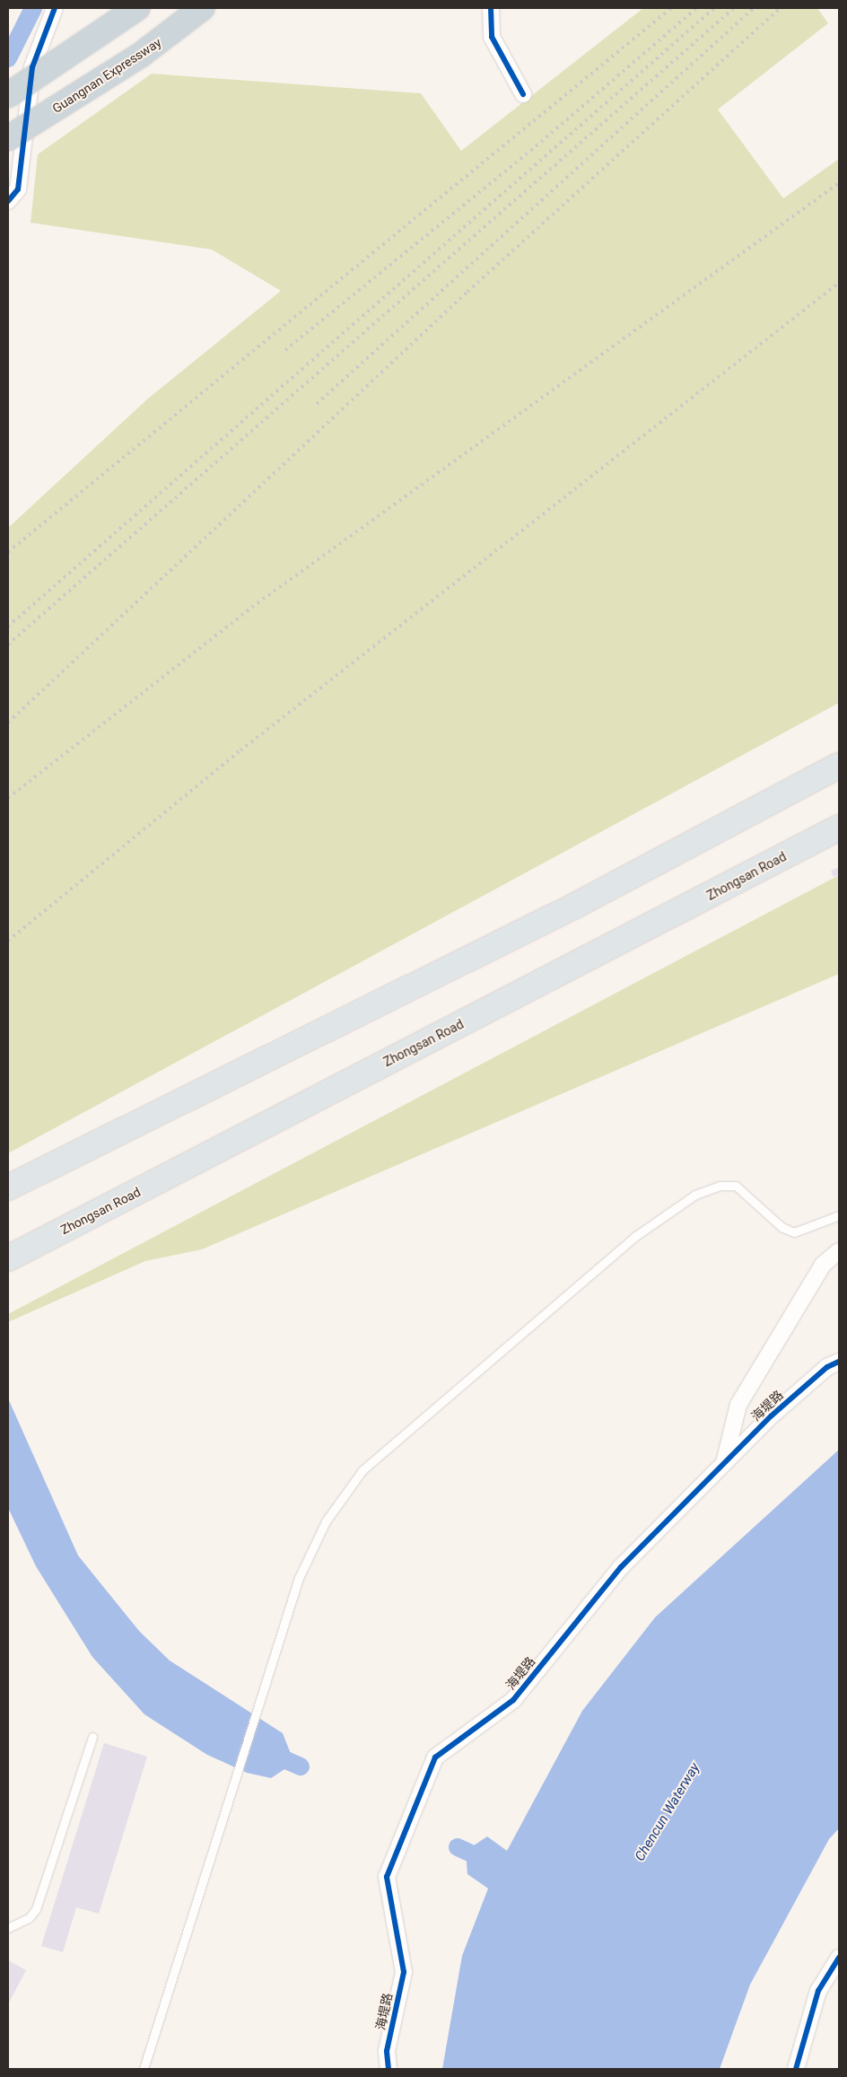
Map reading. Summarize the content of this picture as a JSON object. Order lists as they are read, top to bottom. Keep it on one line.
{"streets":{"highway":["Guangnan Expressway"],"main road":["Zhongsan Road"],"street":["海堤路"]},"water":["Chencun Waterway"]}
